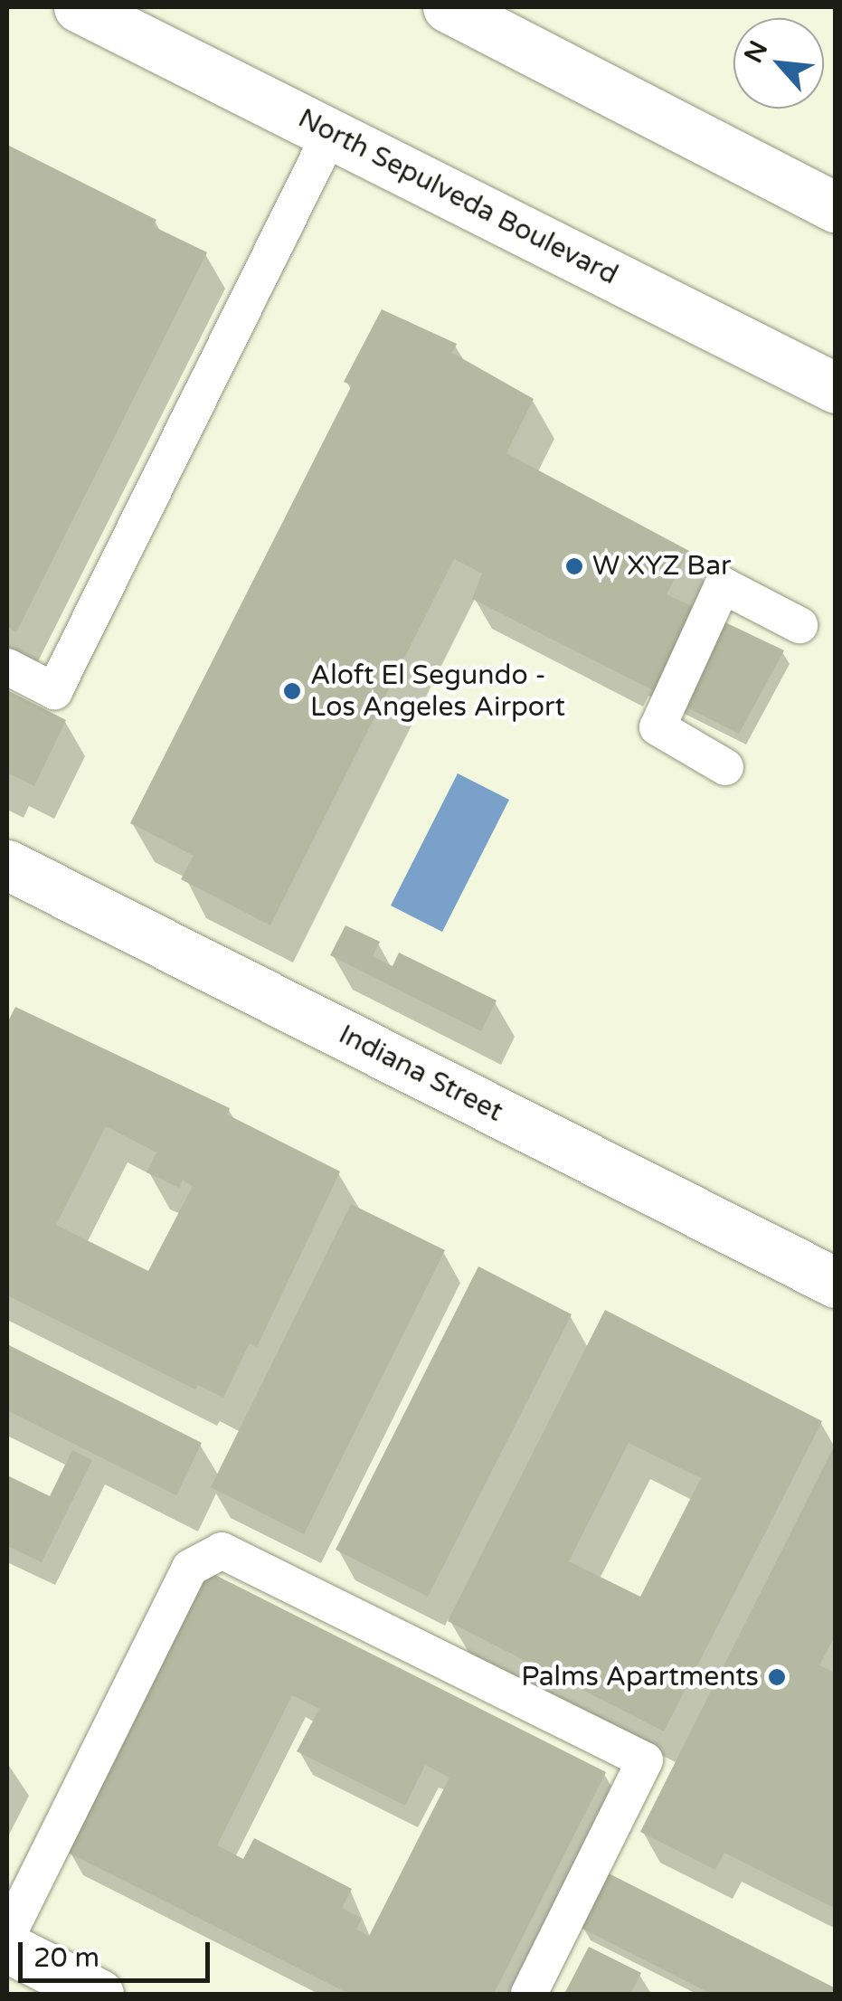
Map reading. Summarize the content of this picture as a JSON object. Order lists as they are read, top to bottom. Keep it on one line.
{"streets":{"main road":["North Sepulveda Boulevard","Indiana Street"]},"places":["W XYZ Bar","Aloft El Segundo - Los Angeles Airport","Palms Apartments"],"scale_bar":"20 m","north":"top left"}
